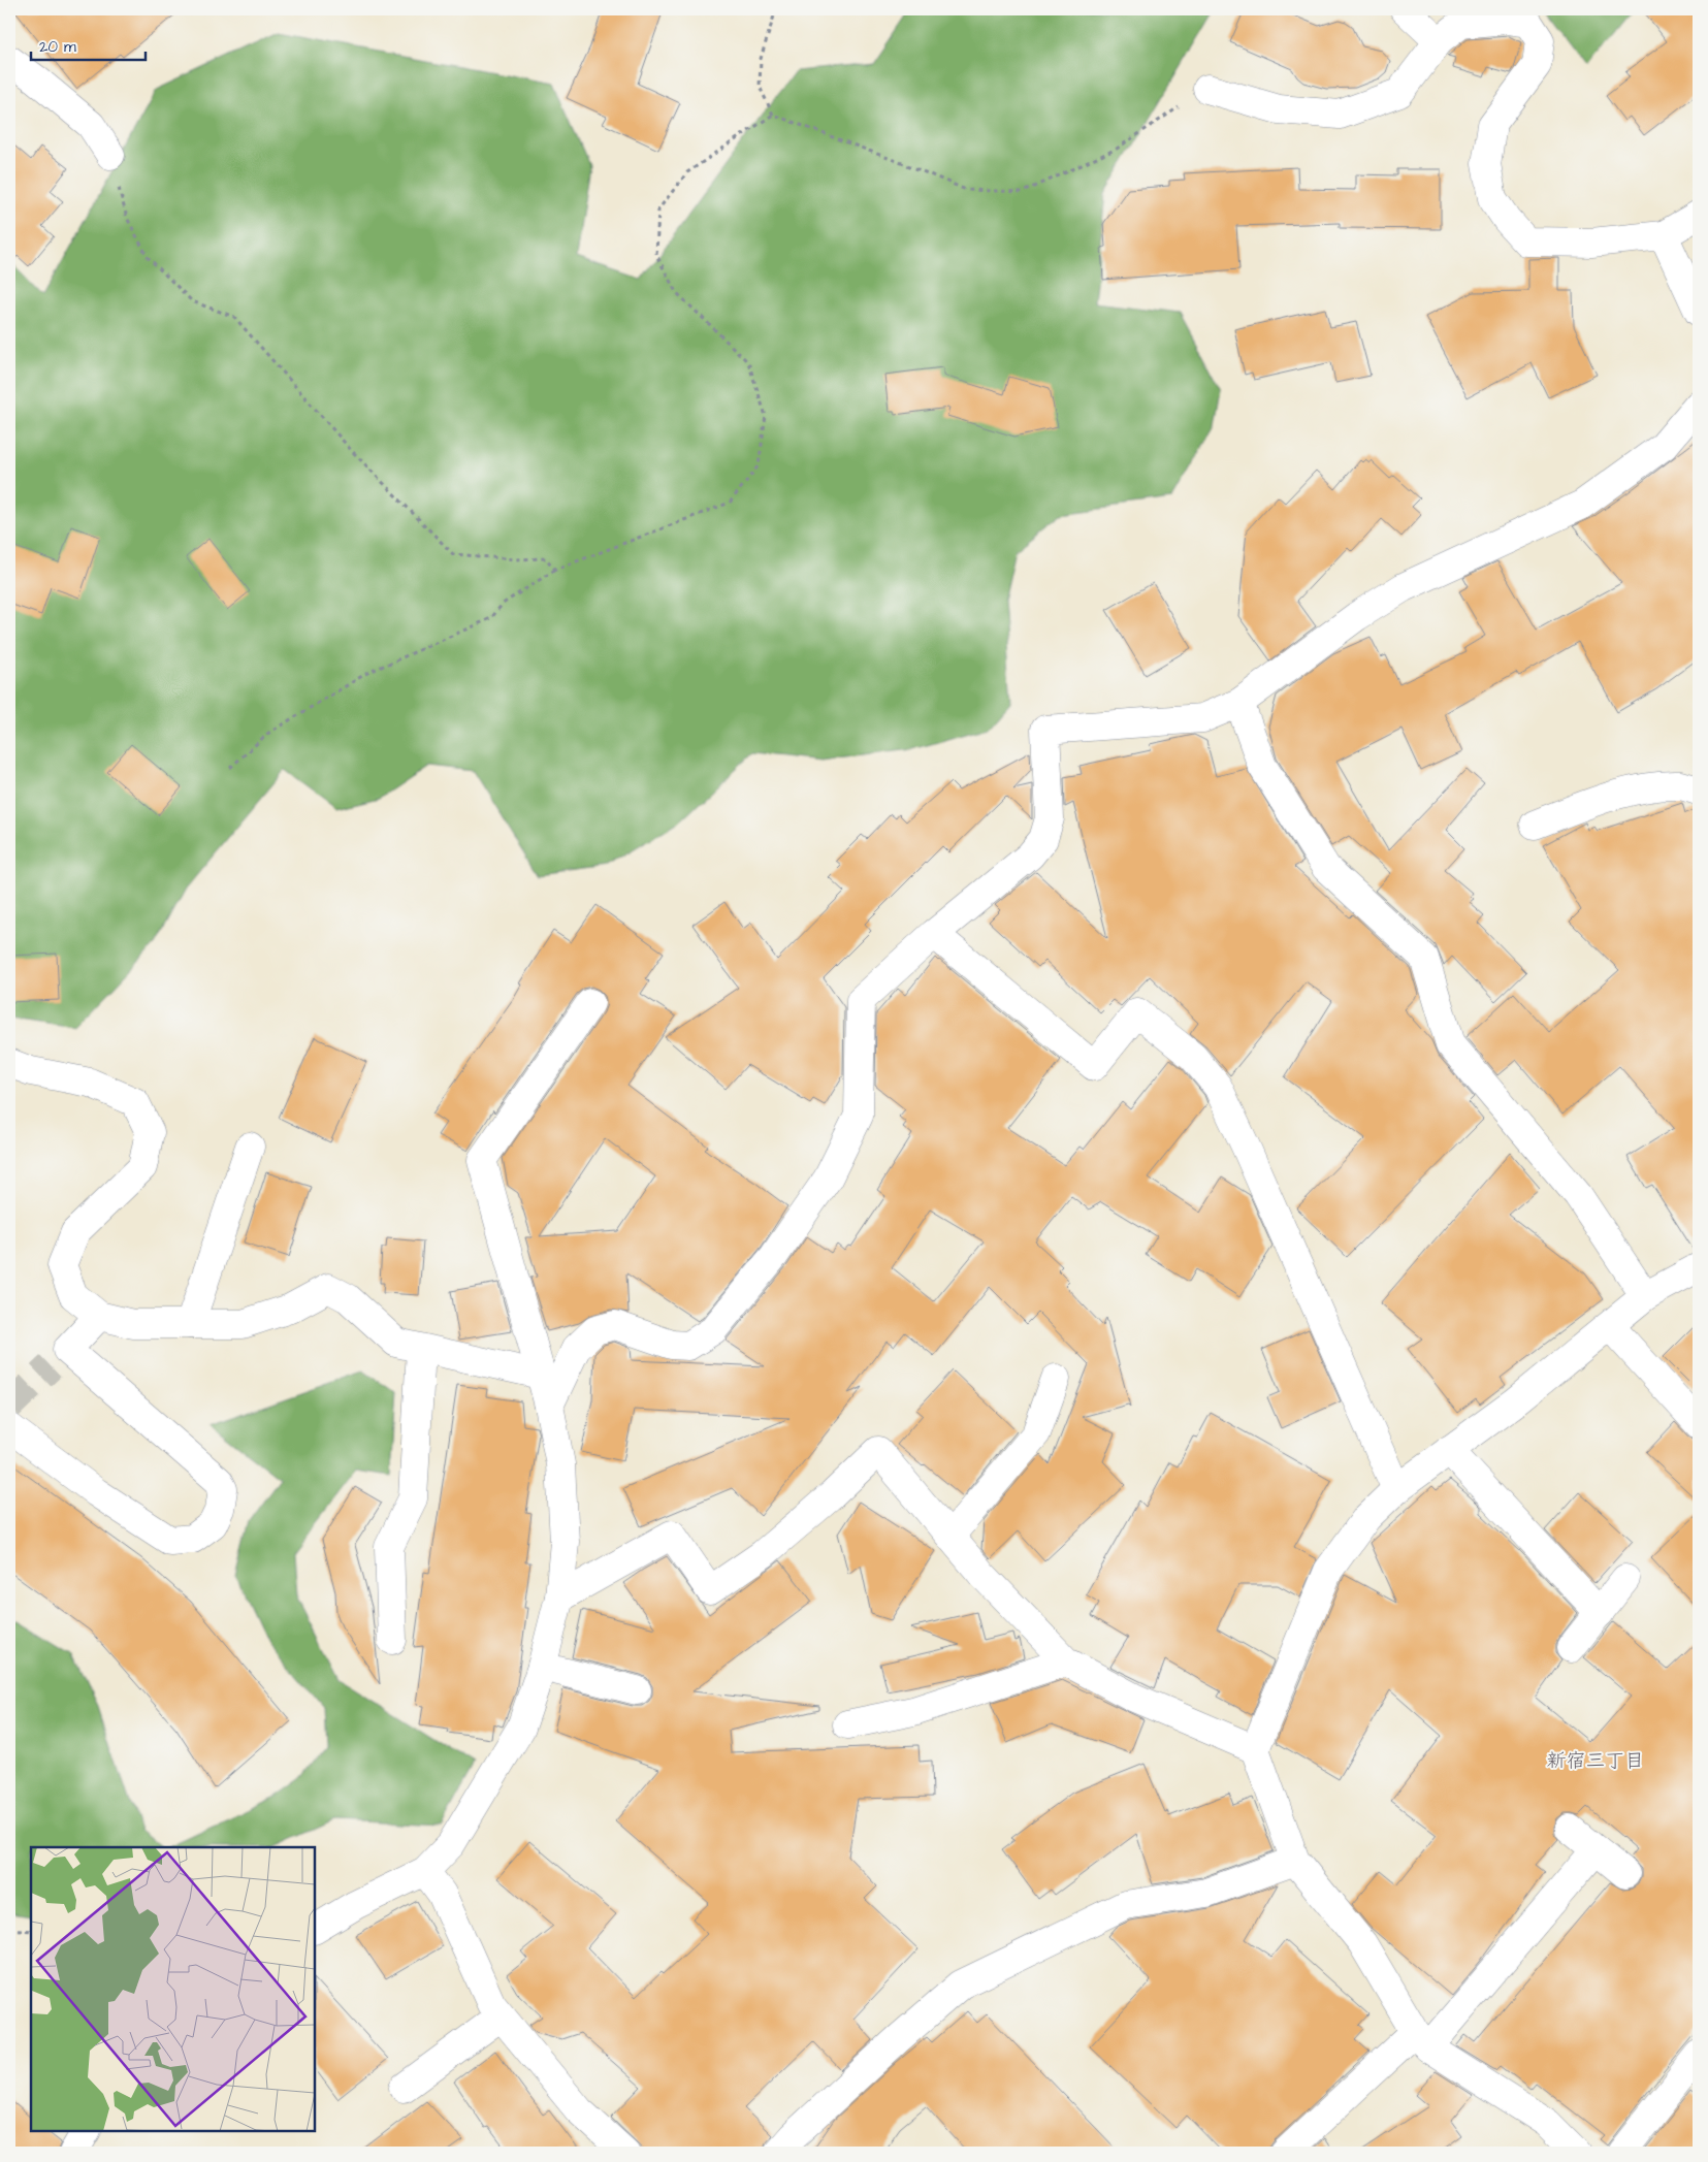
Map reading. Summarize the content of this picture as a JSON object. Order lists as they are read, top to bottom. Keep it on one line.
{"districts":["新宿三丁目"],"scale_bar":"20 m"}
